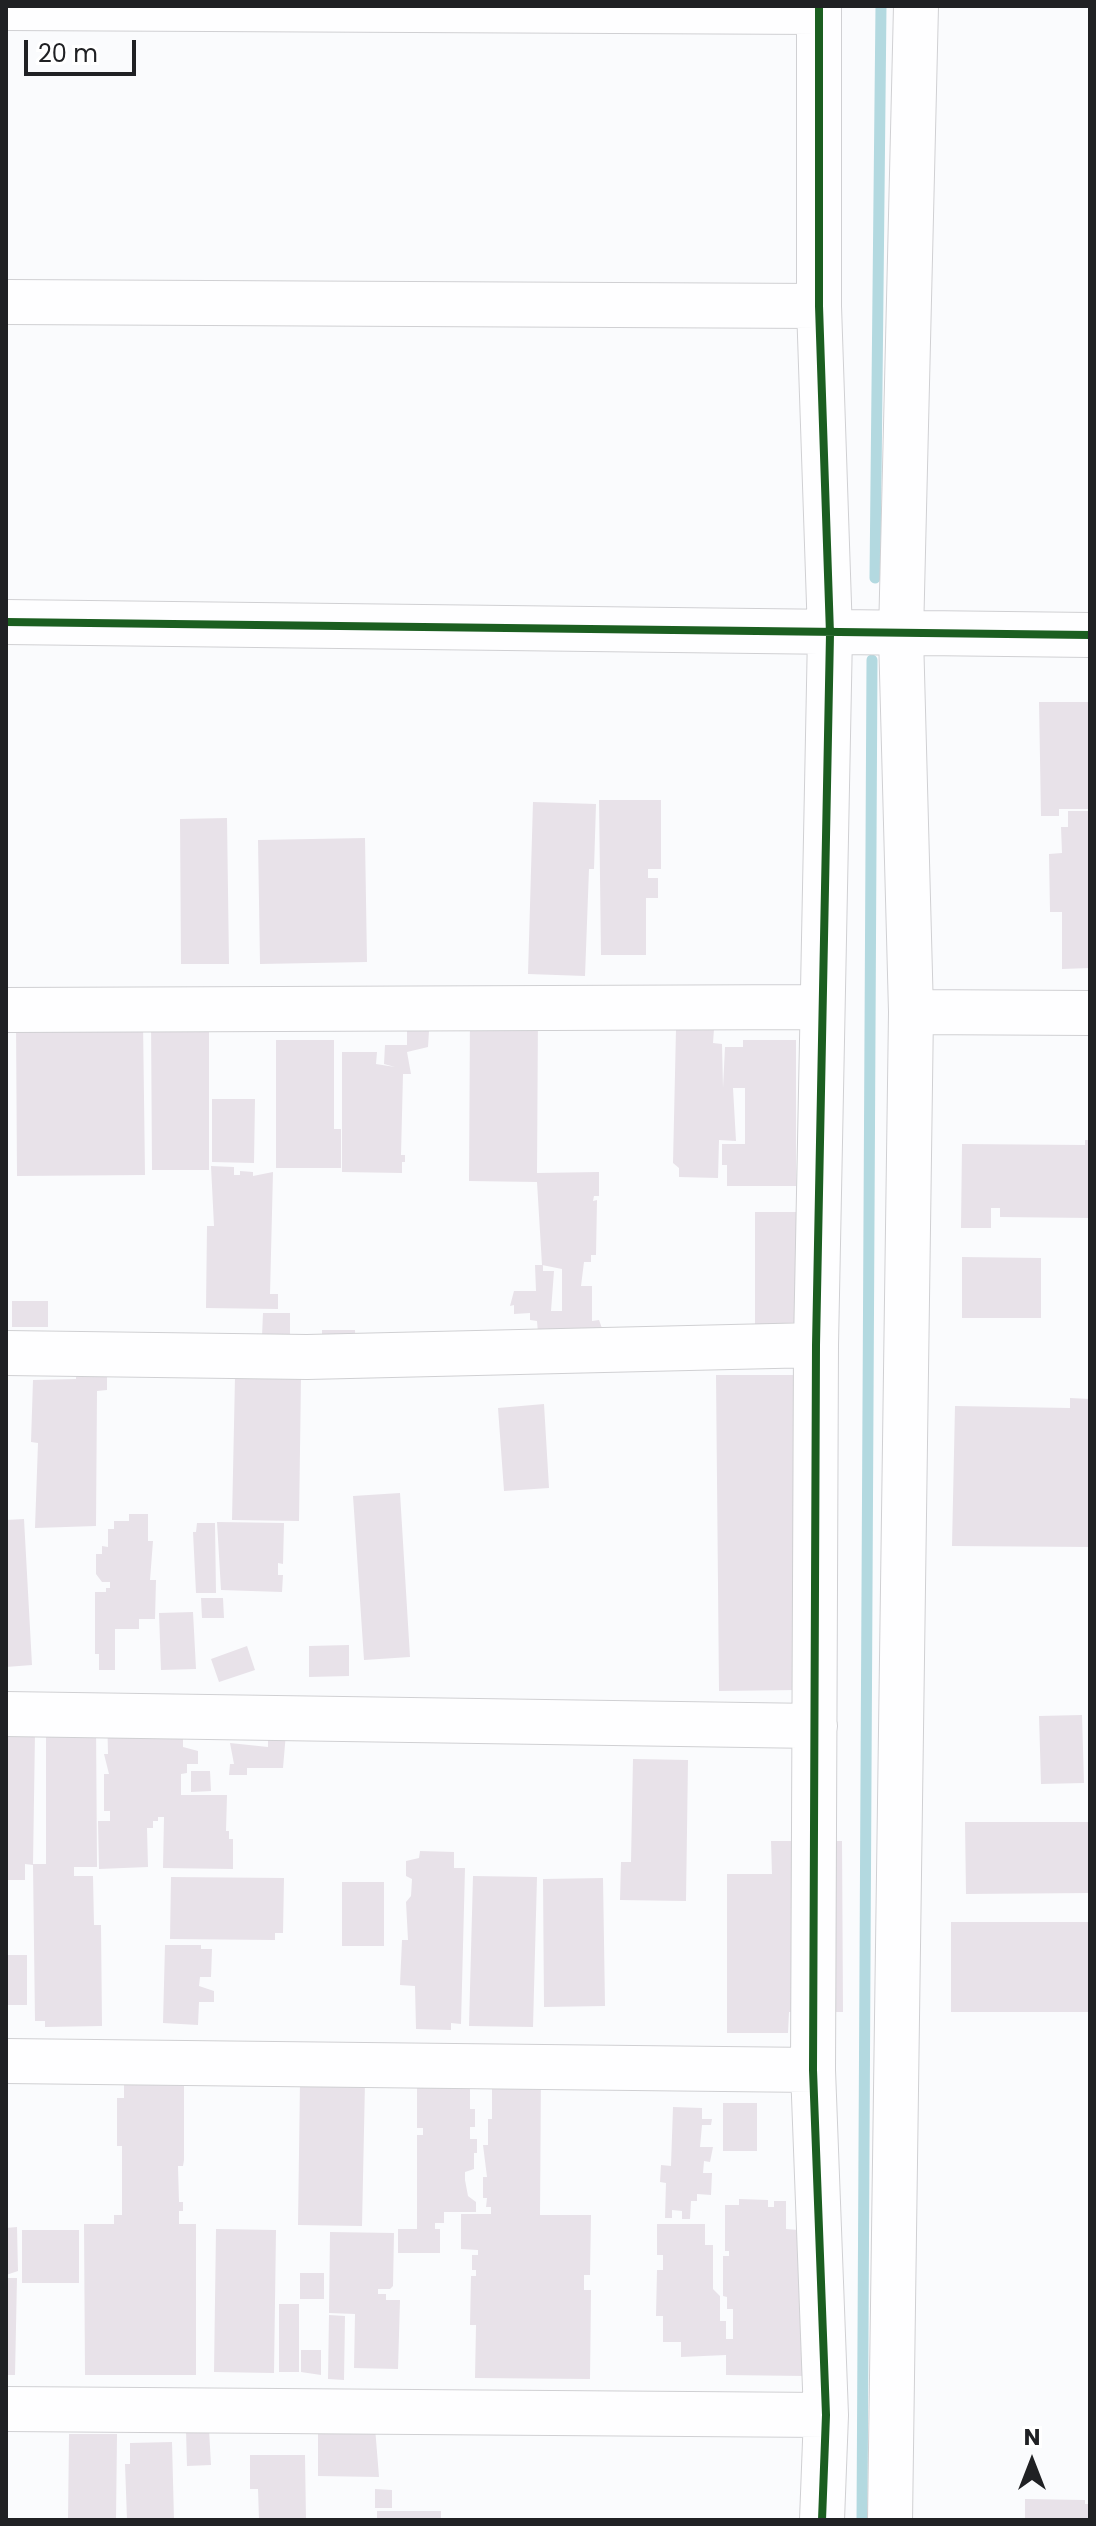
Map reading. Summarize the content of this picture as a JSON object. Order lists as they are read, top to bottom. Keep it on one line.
{"scale_bar":"20 m","north":"top"}
